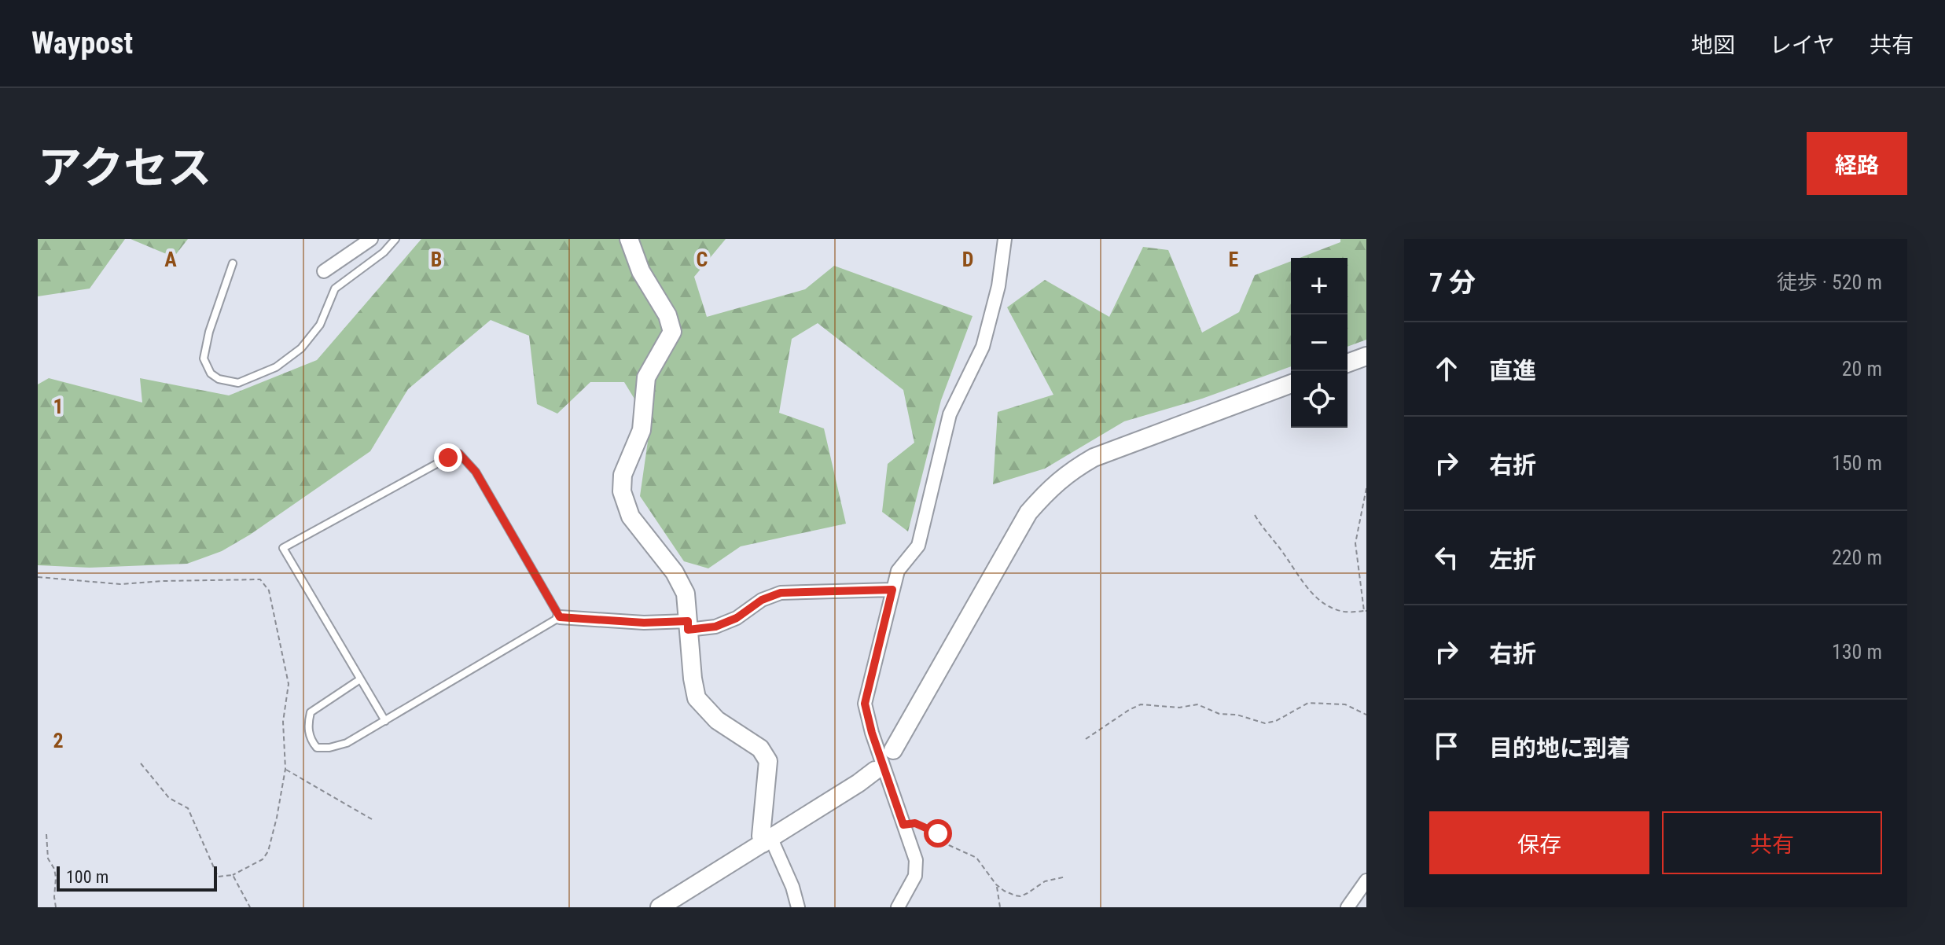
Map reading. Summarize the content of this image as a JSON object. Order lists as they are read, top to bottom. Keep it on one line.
{"scale_bar":"100 m","page":{"header":"Waypost","nav":["地図","レイヤ","共有"],"title":"アクセス","buttons":["経路",["保存","共有"]],"heading":["7 分","徒歩 · 520 m"],"map_buttons":["+","−"],"list":[["直進","20 m"],["右折","150 m"],["左折","220 m"],["右折","130 m"],"目的地に到着"],"scale":"100 m"},"grid":{"columns":["A","B","C","D","E"],"rows":["1","2"]}}
